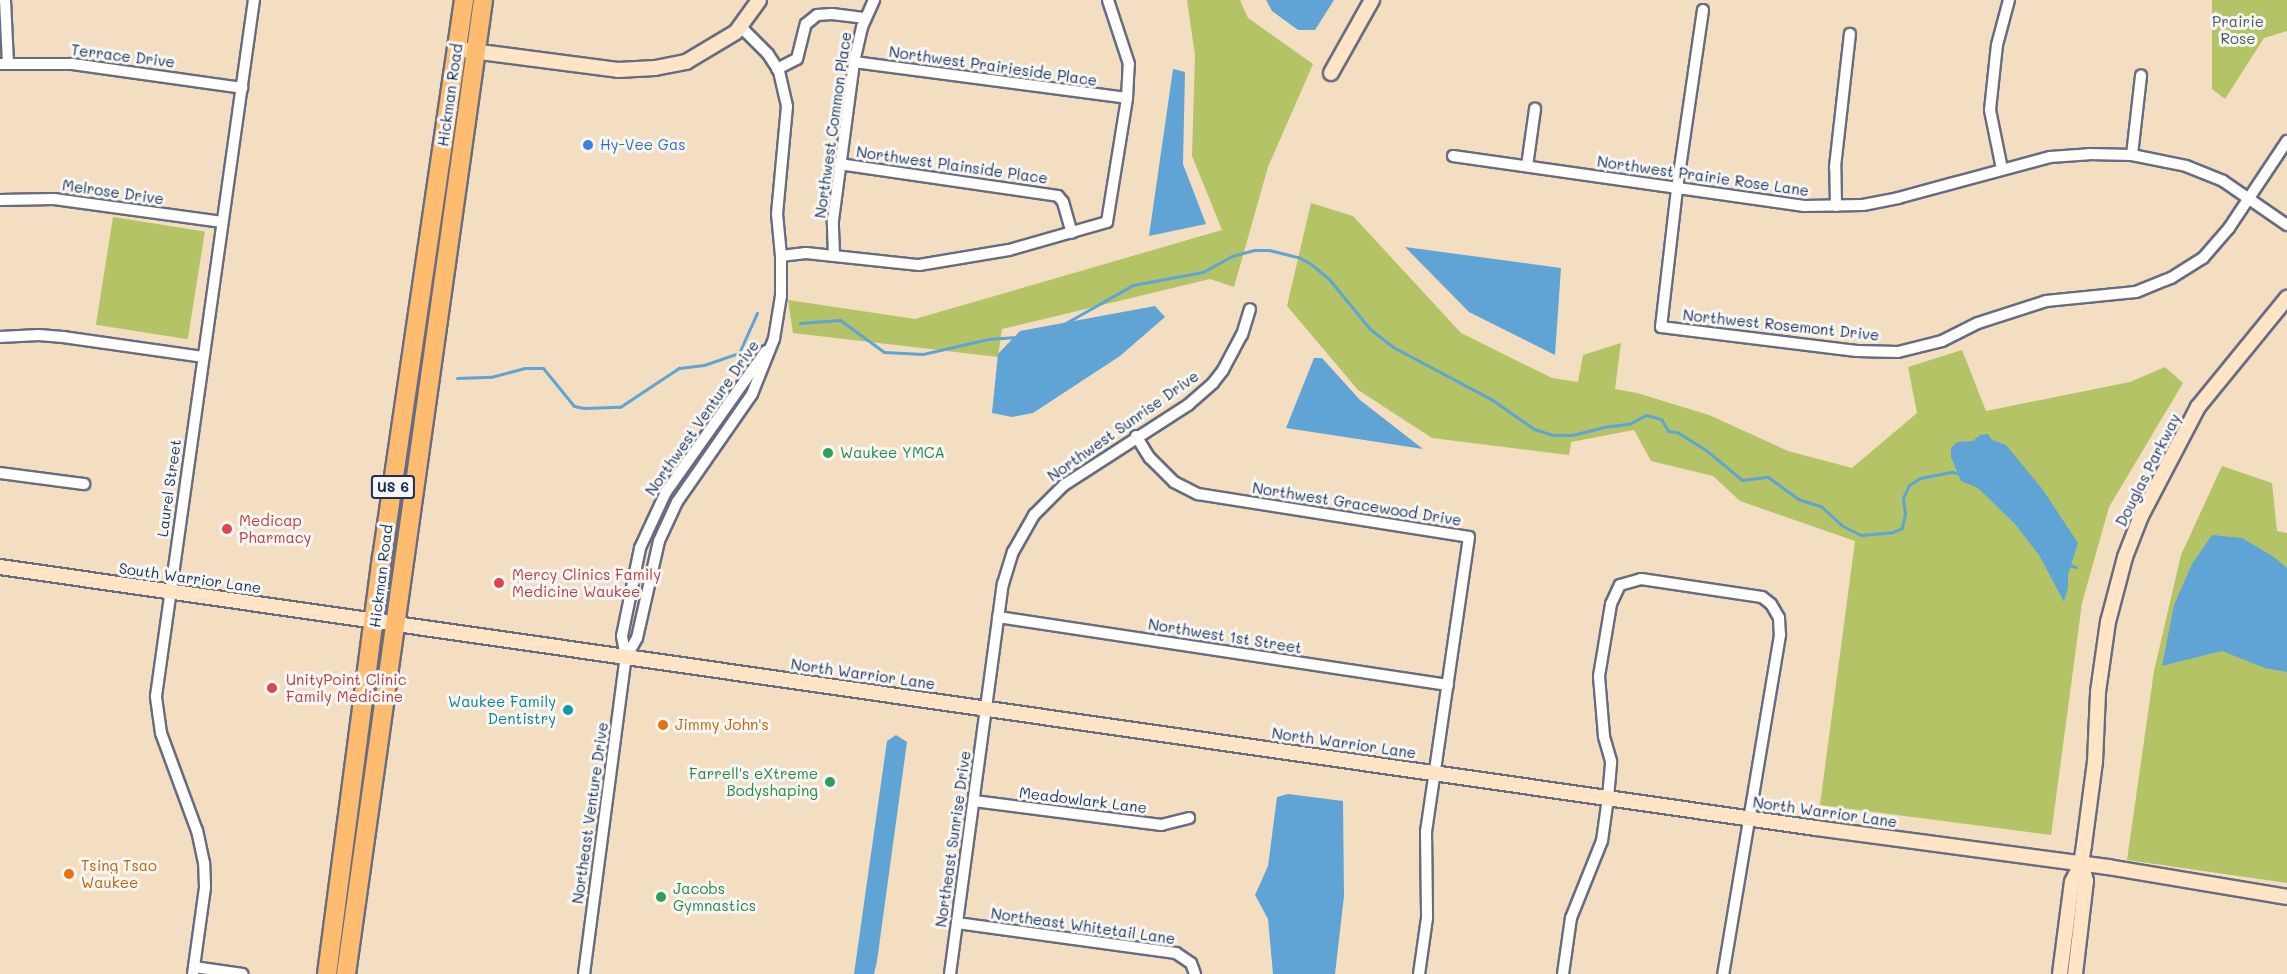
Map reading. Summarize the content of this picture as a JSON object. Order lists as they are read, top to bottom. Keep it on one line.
{"streets":{"highway":["Hickman Road","US 6"],"street":["Terrace Drive","Northwest Prairieside Place","Northwest Common Place","Northwest Plainside Place","Northwest Prairie Rose Lane","Melrose Drive","Northwest Rosemont Drive","Northwest Venture Drive","Northwest Sunrise Drive","Douglas Parkway","Laurel Street","Northwest Gracewood Drive","South Warrior Lane","Northwest 1st Street","North Warrior Lane","Meadowlark Lane","Northeast Venture Drive","Northeast Sunrise Drive","Northeast Whitetail Lane"]},"crossings":[["Terrace Drive","Laurel Street"],["Northwest Prairieside Place","Northwest Common Place"],["Hickman Road","South Warrior Lane"],["Hickman Road","North Warrior Lane"],["Northwest Common Place","Northwest Plainside Place"],["Northwest Prairie Rose Lane","Northwest Rosemont Drive"],["Melrose Drive","Laurel Street"],["Northwest Venture Drive","North Warrior Lane"],["Northwest Venture Drive","Northeast Venture Drive"],["Northwest Sunrise Drive","Northwest Gracewood Drive"],["Northwest Sunrise Drive","Northwest 1st Street"],["Northwest Sunrise Drive","North Warrior Lane"],["Northwest Sunrise Drive","Northeast Sunrise Drive"],["Douglas Parkway","North Warrior Lane"],["Laurel Street","South Warrior Lane"],["Northwest Gracewood Drive","Northwest 1st Street"],["Northwest Gracewood Drive","North Warrior Lane"],["South Warrior Lane","North Warrior Lane"],["North Warrior Lane","Northeast Venture Drive"],["North Warrior Lane","Northeast Sunrise Drive"],["Meadowlark Lane","Northeast Sunrise Drive"],["Northeast Sunrise Drive","Northeast Whitetail Lane"]],"parks":["Prairie Rose"],"places":["Hy-Vee Gas","Waukee YMCA","Medicap Pharmacy","Mercy Clinics Family Medicine Waukee","UnityPoint Clinic Family Medicine","Waukee Family Dentistry","Jimmy John's","Farrell's eXtreme Bodyshaping","Tsing Tsao Waukee","Jacobs Gymnastics"]}
